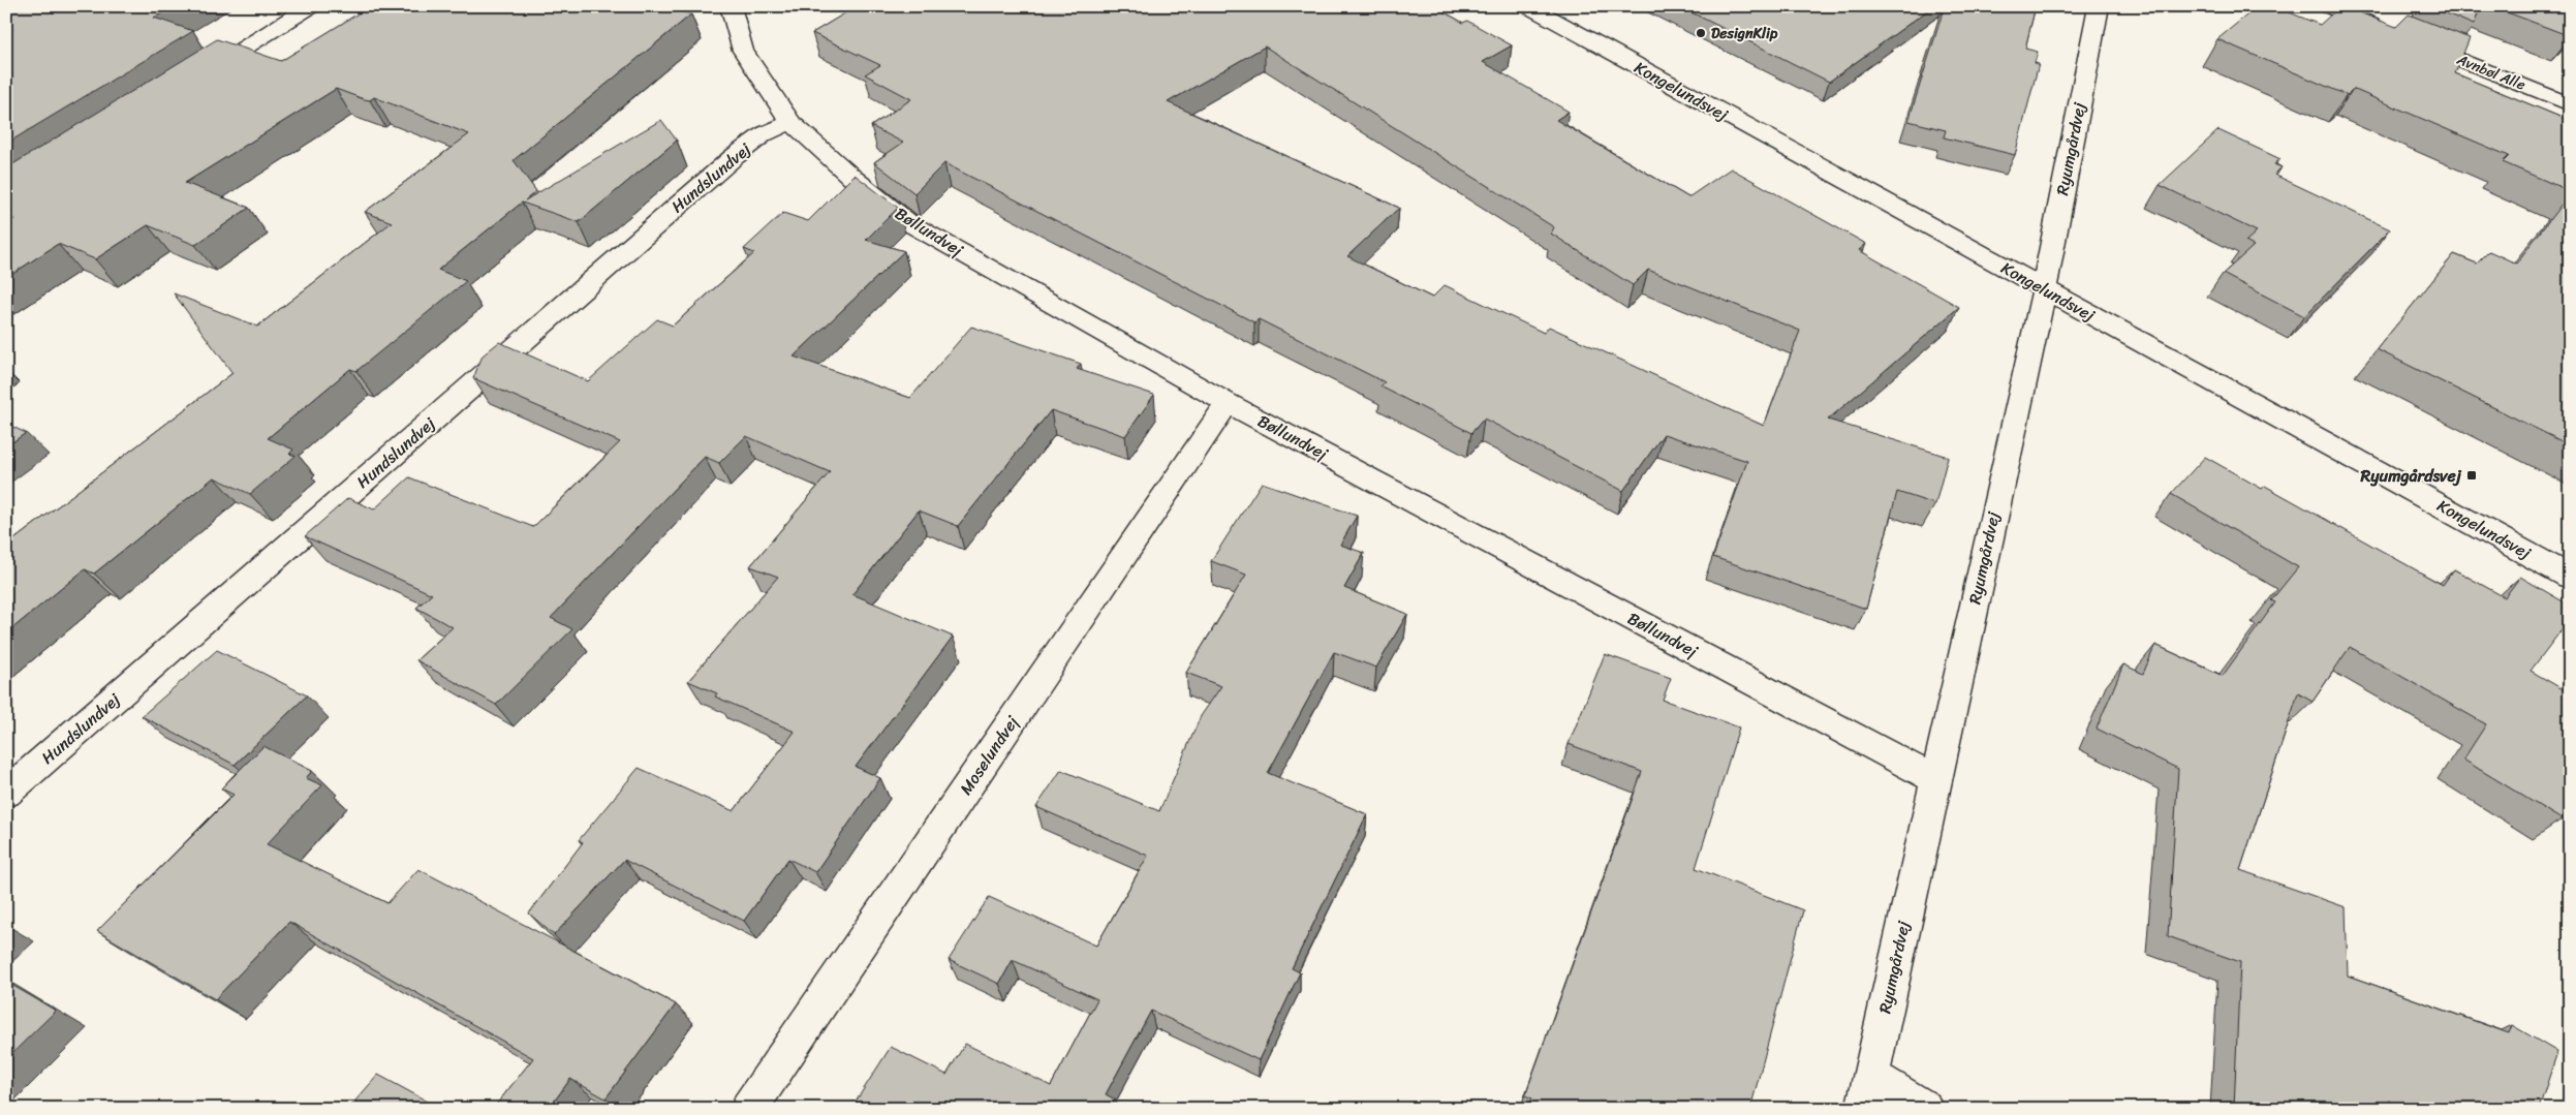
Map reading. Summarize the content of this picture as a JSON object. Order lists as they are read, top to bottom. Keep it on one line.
{"streets":{"street":["Avnbøl Alle","Kongelundsvej","Ryumgårdvej","Hundslundvej","Bøllundvej","Moselundvej"]},"crossings":[["Kongelundsvej","Ryumgårdvej"],["Ryumgårdvej","Bøllundvej"],["Hundslundvej","Bøllundvej"],["Bøllundvej","Moselundvej"]],"places":{"other":["DesignKlip"],"transit":["Ryumgårdsvej"]}}
